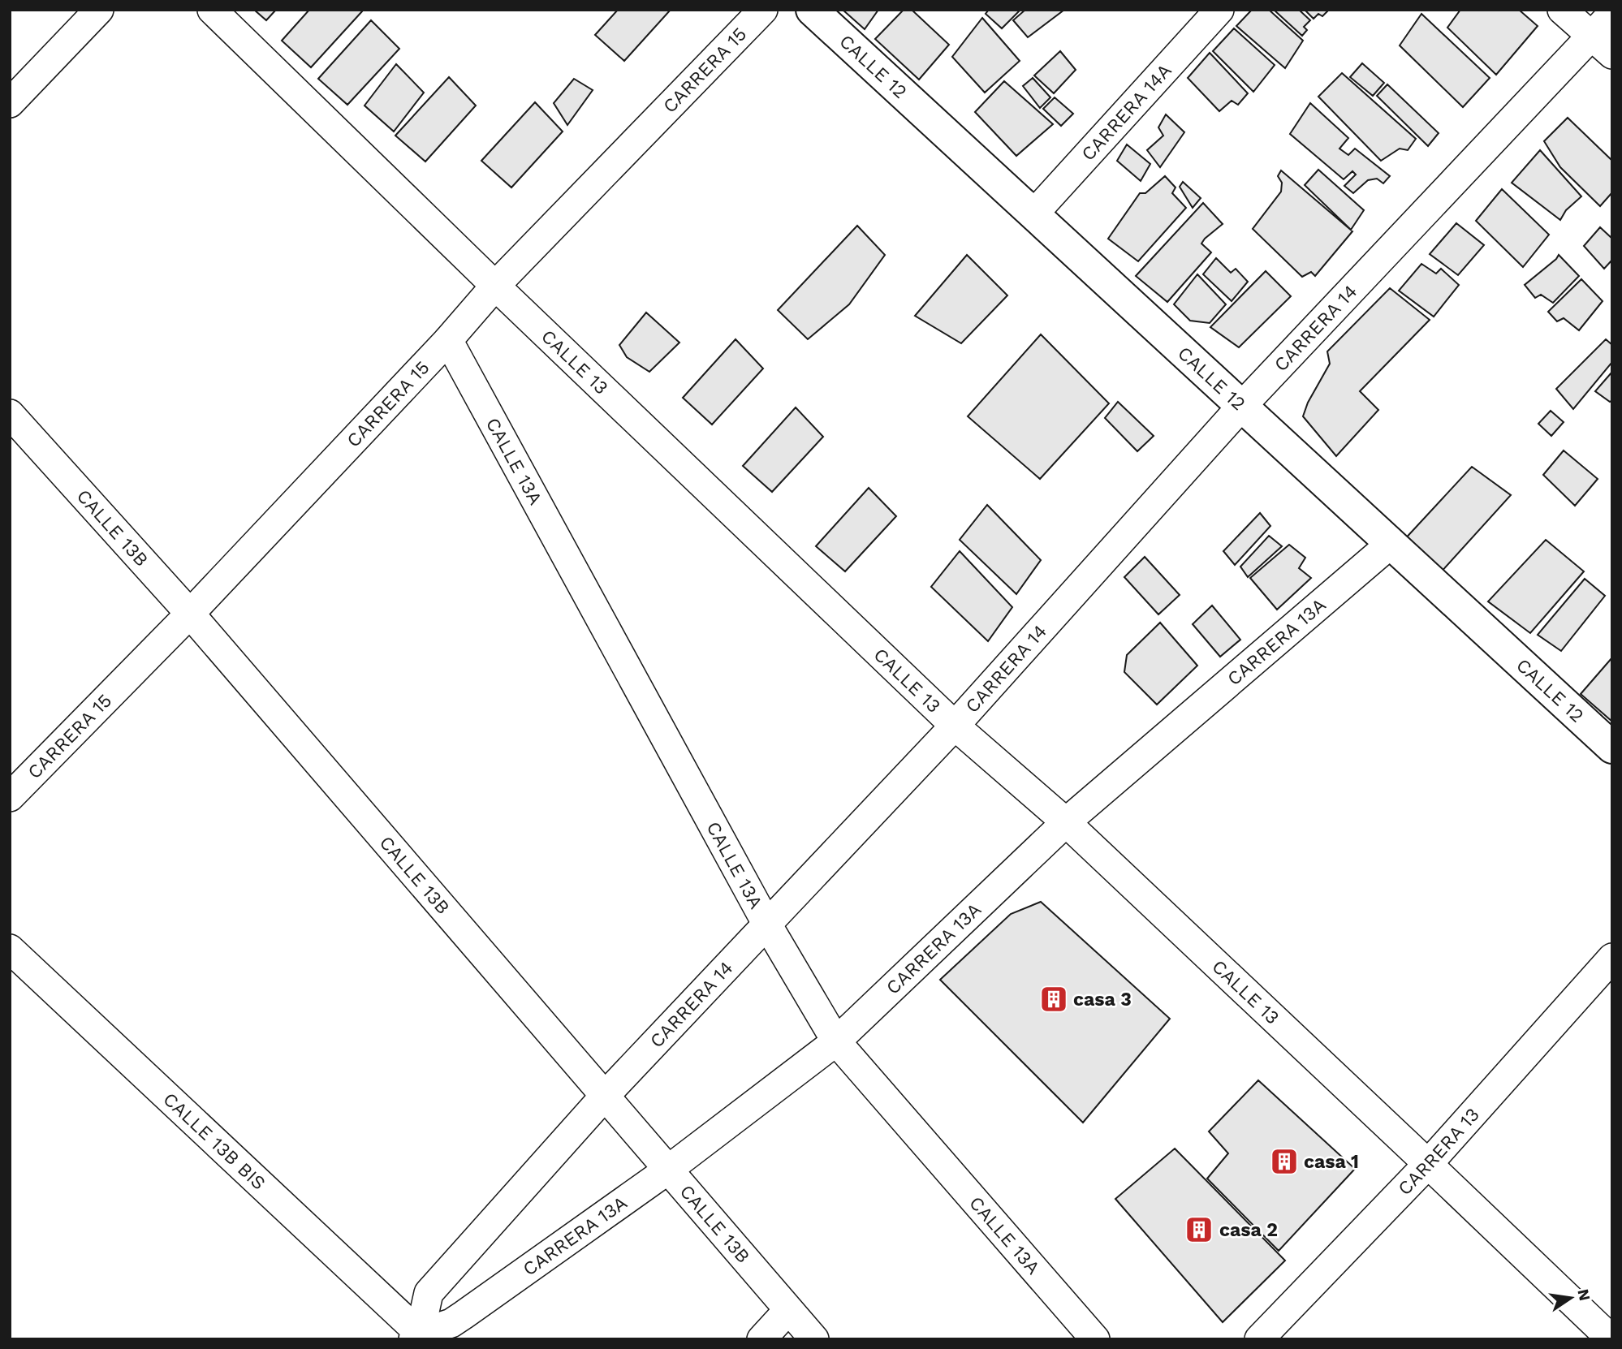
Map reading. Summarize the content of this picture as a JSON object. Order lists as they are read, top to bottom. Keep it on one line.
{"streets":{"street":["CALLE 12","CARRERA 15","CARRERA 14A","CARRERA 14","CALLE 13","CALLE 13A","CALLE 13B","CARRERA 13A","CALLE 13B BIS","CARRERA 13"]},"crossings":[["CALLE 12","CARRERA 14A"],["CALLE 12","CARRERA 14"],["CALLE 12","CARRERA 13A"],["CARRERA 15","CALLE 13"],["CARRERA 15","CALLE 13A"],["CARRERA 15","CALLE 13B"],["CARRERA 14","CALLE 13"],["CARRERA 14","CALLE 13A"],["CARRERA 14","CALLE 13B"],["CARRERA 14","CARRERA 13A"],["CARRERA 14","CALLE 13B BIS"],["CALLE 13","CARRERA 13A"],["CALLE 13","CARRERA 13"],["CALLE 13A","CARRERA 13A"],["CALLE 13B","CARRERA 13A"],["CARRERA 13A","CALLE 13B BIS"]],"places":{"building":["casa 3","casa 1","casa 2"]},"north":"right"}
